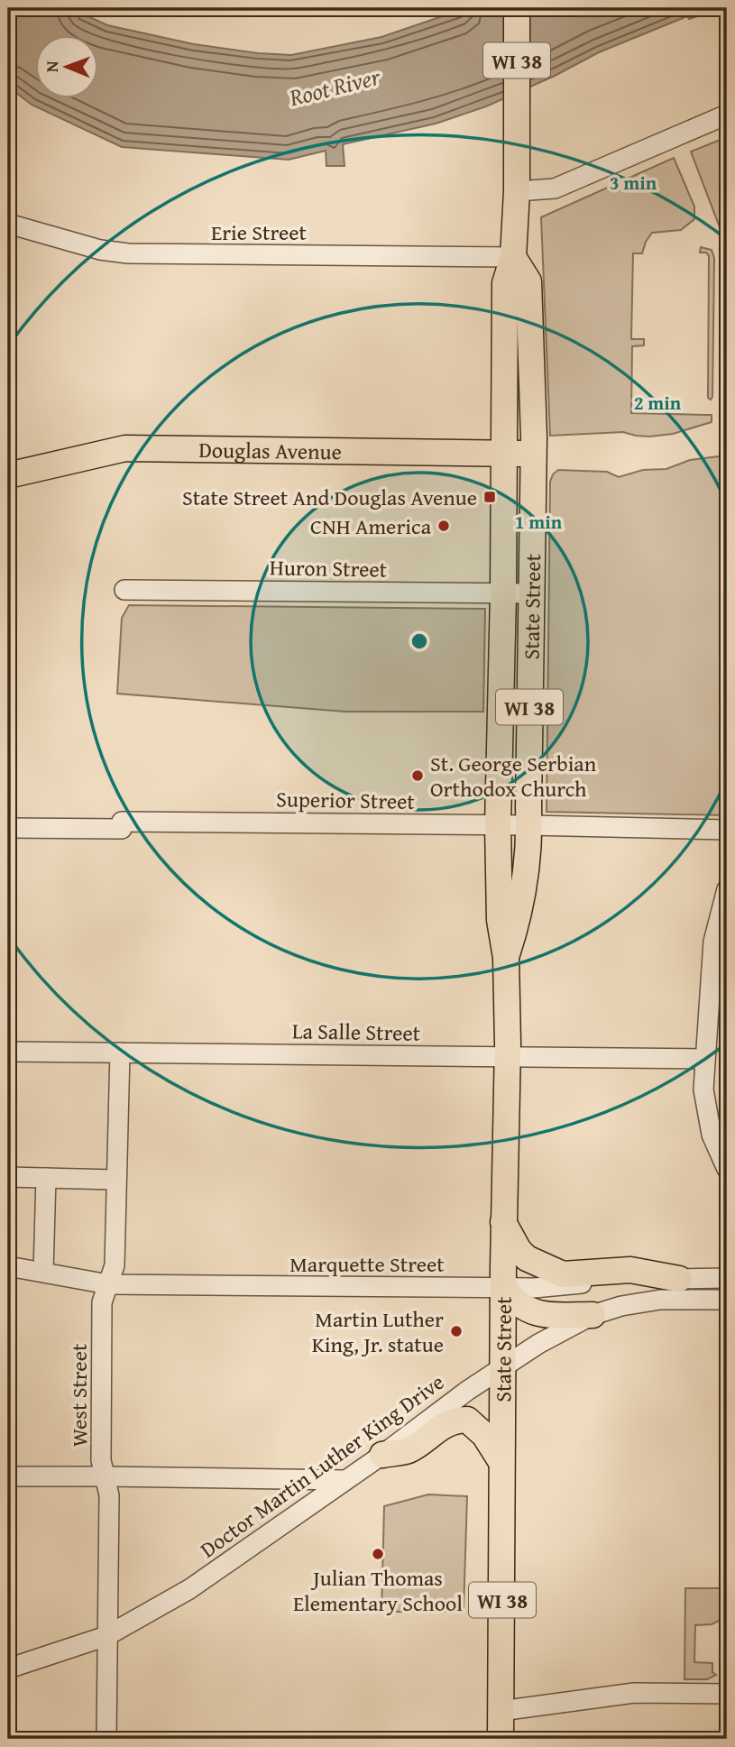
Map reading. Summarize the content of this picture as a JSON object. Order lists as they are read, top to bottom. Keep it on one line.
{"streets":{"main road":["WI 38","Douglas Avenue","State Street"],"street":["Erie Street","Huron Street","Superior Street","La Salle Street","Marquette Street","West Street","Doctor Martin Luther King Drive"]},"crossings":[["Erie Street","State Street"],["Douglas Avenue","State Street"],["Huron Street","State Street"],["State Street","Superior Street"],["State Street","La Salle Street"],["State Street","Marquette Street"],["State Street","Doctor Martin Luther King Drive"],["La Salle Street","West Street"],["Marquette Street","West Street"],["West Street","Doctor Martin Luther King Drive"]],"water":["Root River"],"places":{"transit":["State Street And Douglas Avenue"],"other":["CNH America","St. George Serbian Orthodox Church","Martin Luther King, Jr. statue","Julian Thomas Elementary School"]},"north":"left","rings":["3 min","2 min","1 min"]}
